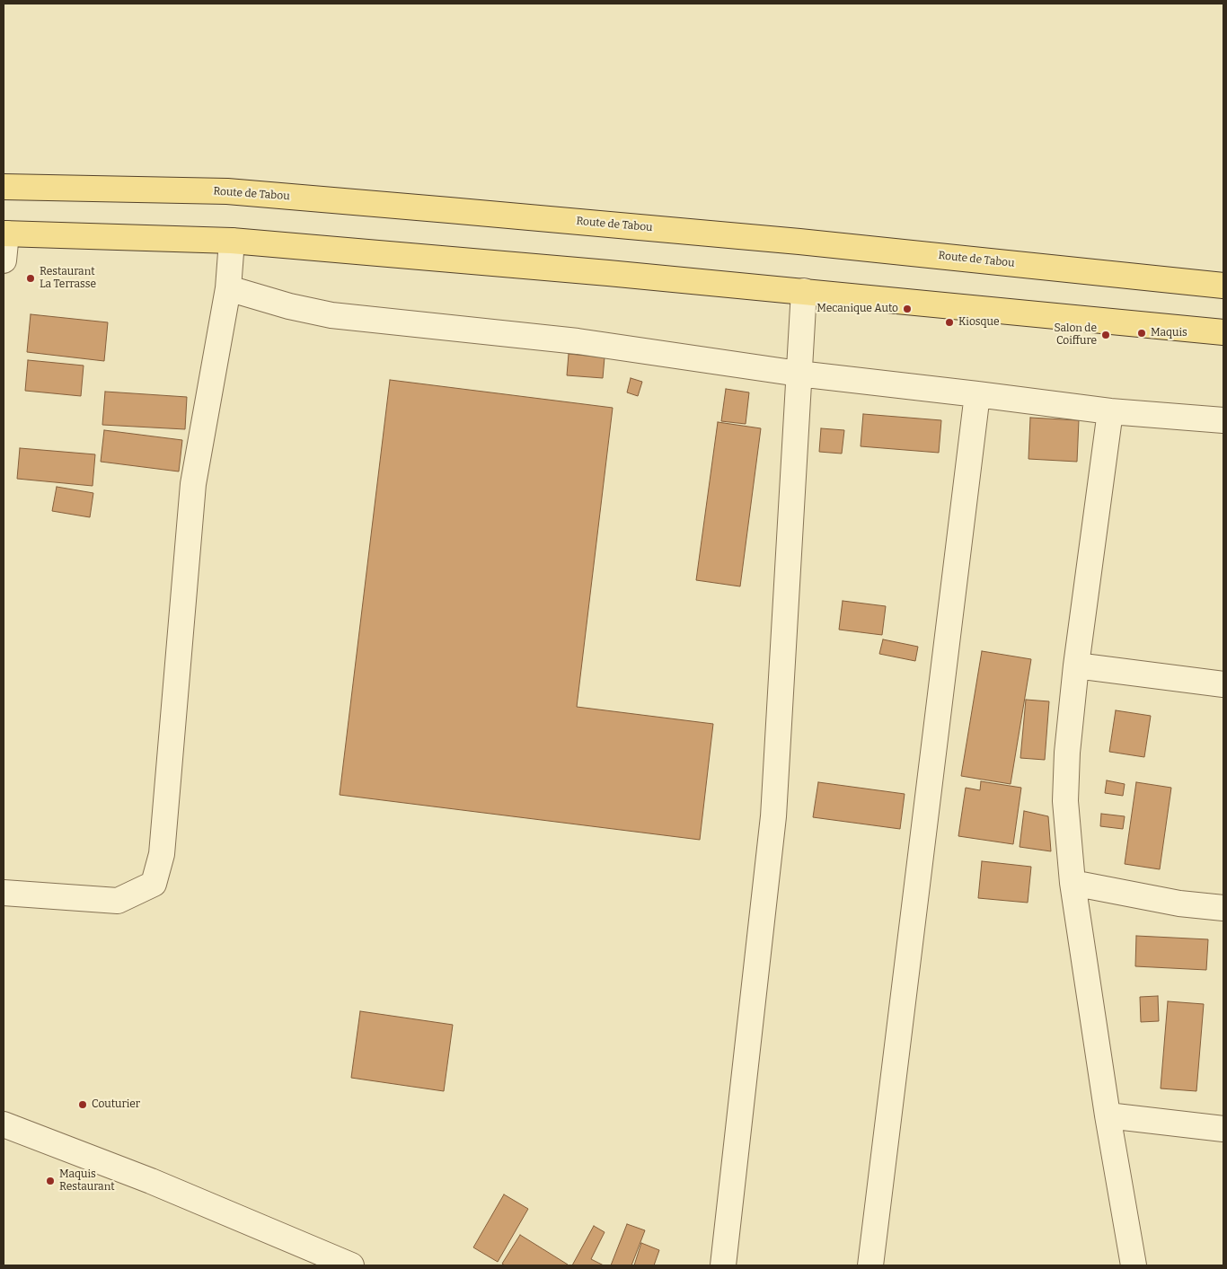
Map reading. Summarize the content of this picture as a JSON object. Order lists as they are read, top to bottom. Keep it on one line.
{"streets":{"main road":["Route de Tabou"]},"places":["Restaurant La Terrasse","Mecanique Auto","Kiosque","Maquis","Salon de Coiffure","Couturier","Maquis Restaurant"]}
